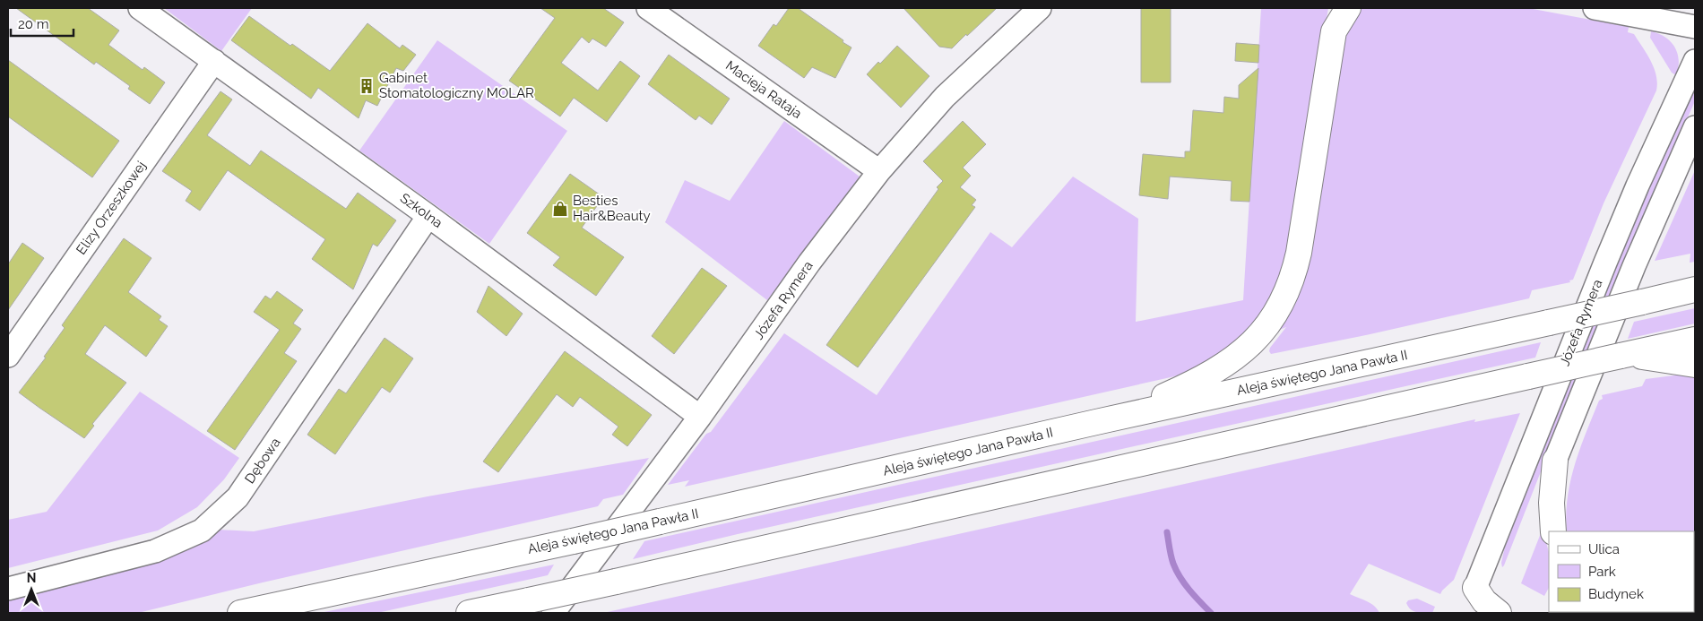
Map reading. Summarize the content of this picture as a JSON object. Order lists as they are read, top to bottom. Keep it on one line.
{"streets":{"main road":["Aleja świętego Jana Pawła II"],"street":["Macieja Rataja","Elizy Orzeszkowej","Szkolna","Józefa Rymera","Dębowa"]},"crossings":[["Macieja Rataja","Józefa Rymera"],["Elizy Orzeszkowej","Szkolna"],["Szkolna","Józefa Rymera"],["Szkolna","Dębowa"]],"places":{"building":["Gabinet Stomatologiczny MOLAR"],"shop":["Besties Hair&Beauty"]},"legend":["Ulica","Park","Budynek"],"scale_bar":"20 m","north":"top"}
